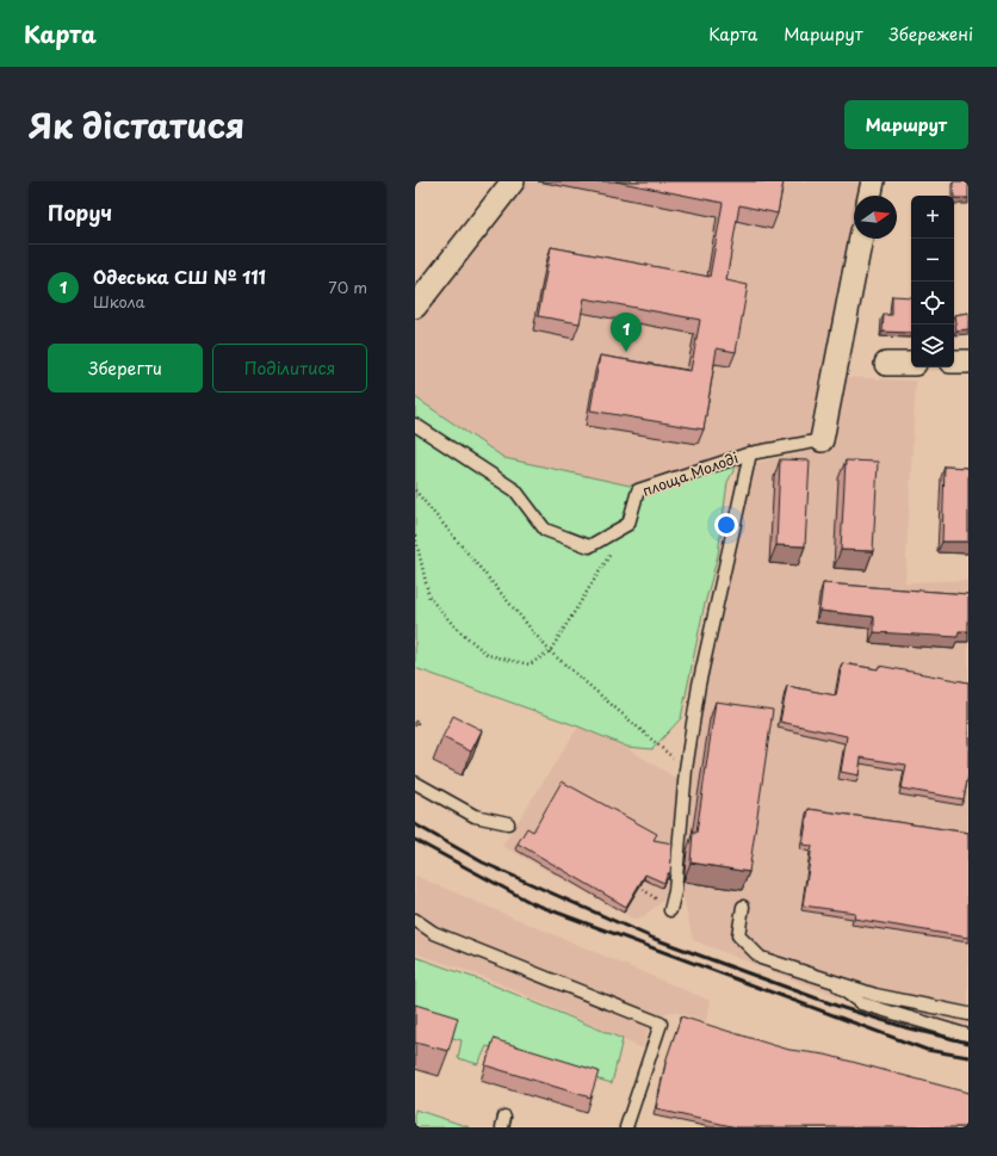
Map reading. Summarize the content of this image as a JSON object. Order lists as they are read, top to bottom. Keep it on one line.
{"streets":{"street":["площа Молоді"]},"north":"right","page":{"header":"Карта","nav":["Карта","Маршрут","Збережені"],"title":"Як дістатися","buttons":["Маршрут",["Зберегти","Поділитися"]],"heading":"Поруч","map_buttons":["+","−"],"list":[{"mark":"1","name":"Одеська СШ № 111","note":"Школа","value":"70 m"}],"pins":"1"}}
